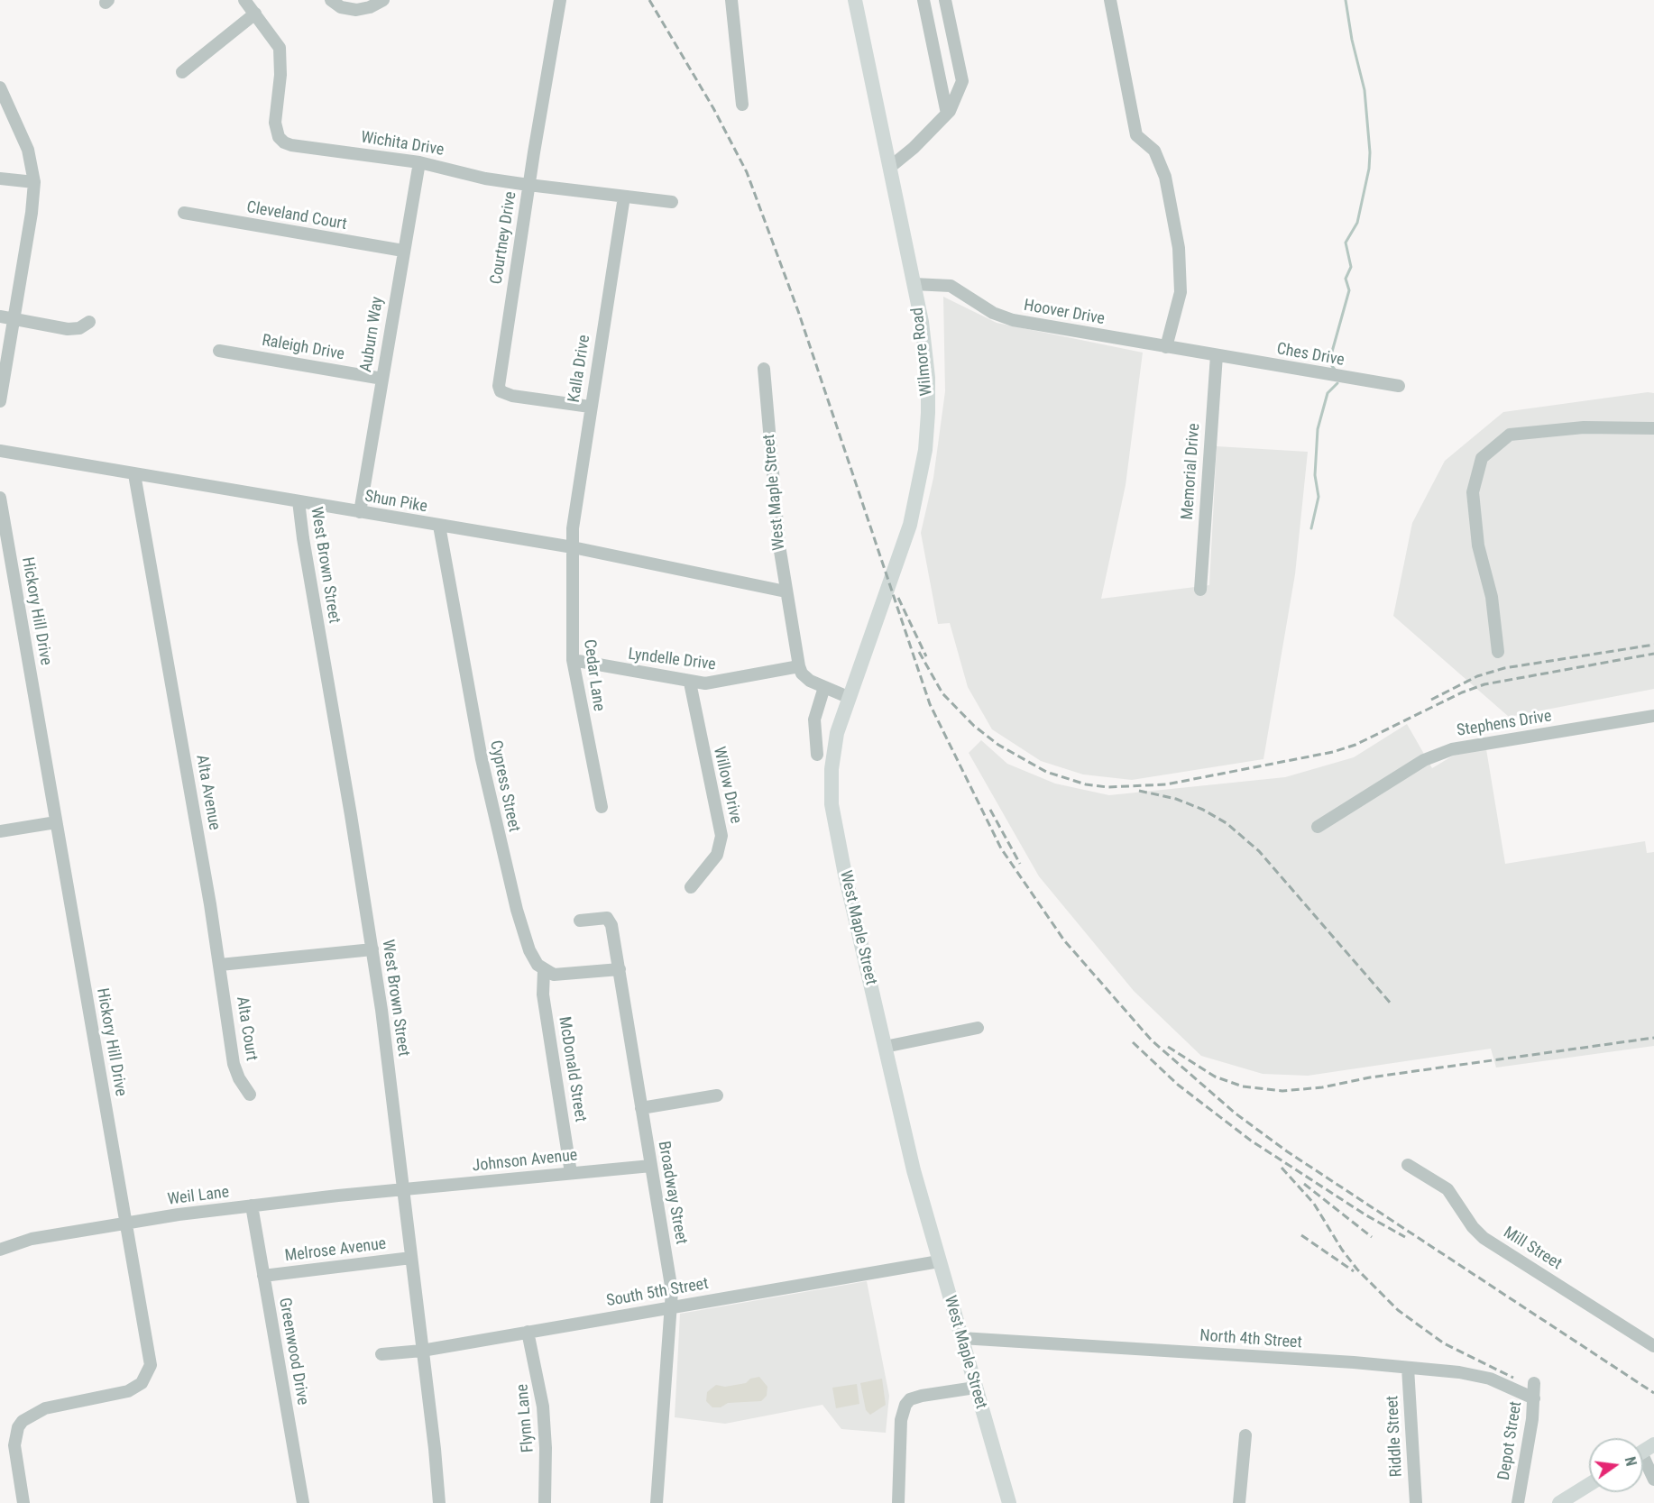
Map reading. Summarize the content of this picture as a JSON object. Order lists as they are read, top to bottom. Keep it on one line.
{"streets":{"main road":["Wilmore Road","West Maple Street"],"street":["Wichita Drive","Cleveland Court","Courtney Drive","Hoover Drive","Auburn Way","Raleigh Drive","Ches Drive","Kalla Drive","Memorial Drive","Shun Pike","West Brown Street","Hickory Hill Drive","Lyndelle Drive","Cedar Lane","Stephens Drive","Willow Drive","Cypress Street","Alta Avenue","Alta Court","McDonald Street","Johnson Avenue","Broadway Street","Weil Lane","Mill Street","Melrose Avenue","South 5th Street","North 4th Street","Greenwood Drive","Flynn Lane","Riddle Street","Depot Street"]},"crossings":[["Wichita Drive","Courtney Drive"],["Wichita Drive","Auburn Way"],["Wichita Drive","Kalla Drive"],["Cleveland Court","Auburn Way"],["Courtney Drive","Kalla Drive"],["Hoover Drive","Wilmore Road"],["Hoover Drive","Ches Drive"],["Hoover Drive","Memorial Drive"],["Auburn Way","Raleigh Drive"],["Auburn Way","Shun Pike"],["Wilmore Road","West Maple Street"],["Ches Drive","Memorial Drive"],["Kalla Drive","Shun Pike"],["Kalla Drive","Cedar Lane"],["West Maple Street","Shun Pike"],["West Maple Street","Lyndelle Drive"],["West Maple Street","South 5th Street"],["West Maple Street","North 4th Street"],["Shun Pike","West Brown Street"],["Shun Pike","Cedar Lane"],["Shun Pike","Cypress Street"],["Shun Pike","Alta Avenue"],["West Brown Street","Johnson Avenue"],["West Brown Street","Weil Lane"],["West Brown Street","Melrose Avenue"],["West Brown Street","South 5th Street"],["Hickory Hill Drive","Weil Lane"],["Lyndelle Drive","Cedar Lane"],["Lyndelle Drive","Willow Drive"],["Cypress Street","McDonald Street"],["Alta Avenue","Alta Court"],["McDonald Street","Johnson Avenue"],["Johnson Avenue","Broadway Street"],["Johnson Avenue","Weil Lane"],["Broadway Street","South 5th Street"],["Weil Lane","Greenwood Drive"],["Melrose Avenue","Greenwood Drive"],["South 5th Street","Flynn Lane"],["North 4th Street","Riddle Street"],["North 4th Street","Depot Street"]],"north":"right"}
